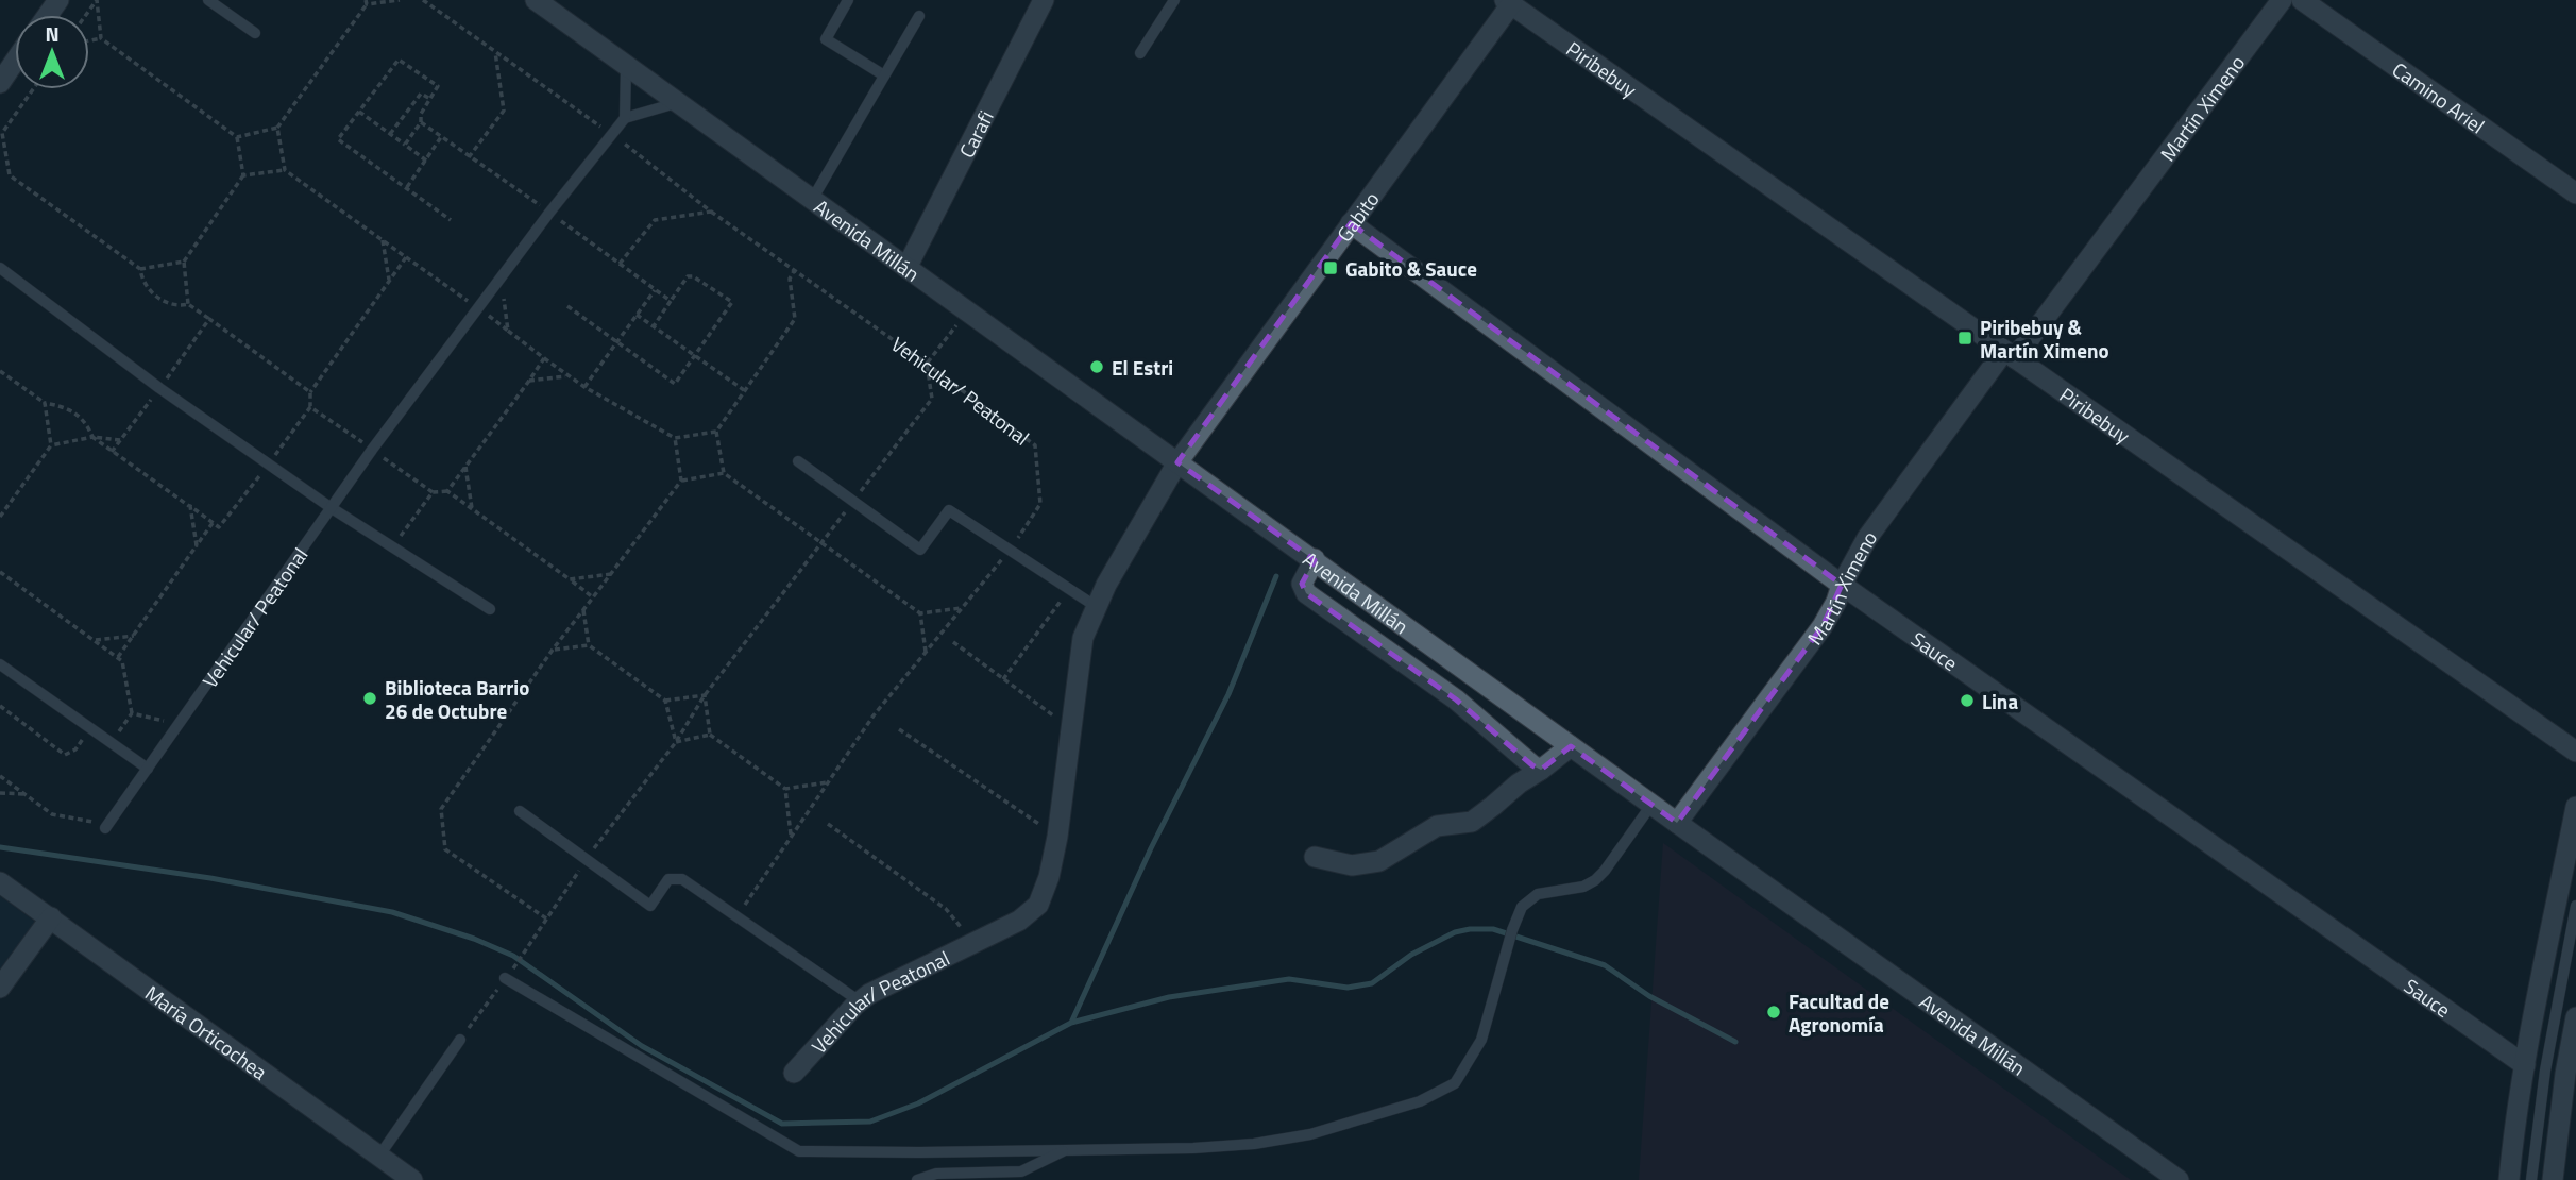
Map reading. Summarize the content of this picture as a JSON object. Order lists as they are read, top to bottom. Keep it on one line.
{"streets":{"street":["Piribebuy","Camino Ariel","Martín Ximeno","Carafi","Gabito","Avenida Millán","Vehicular/ Peatonal","Sauce","María Orticochea"]},"crossings":[["Piribebuy","Martín Ximeno"],["Piribebuy","Gabito"],["Martín Ximeno","Avenida Millán"],["Martín Ximeno","Sauce"],["Carafi","Avenida Millán"],["Gabito","Avenida Millán"],["Gabito","Vehicular/ Peatonal"],["Gabito","Sauce"],["Avenida Millán","Vehicular/ Peatonal"]],"places":{"transit":["Gabito & Sauce","Piribebuy & Martín Ximeno"],"other":["El Estri","Biblioteca Barrio 26 de Octubre","Lina","Facultad de Agronomía"]},"north":"top"}
